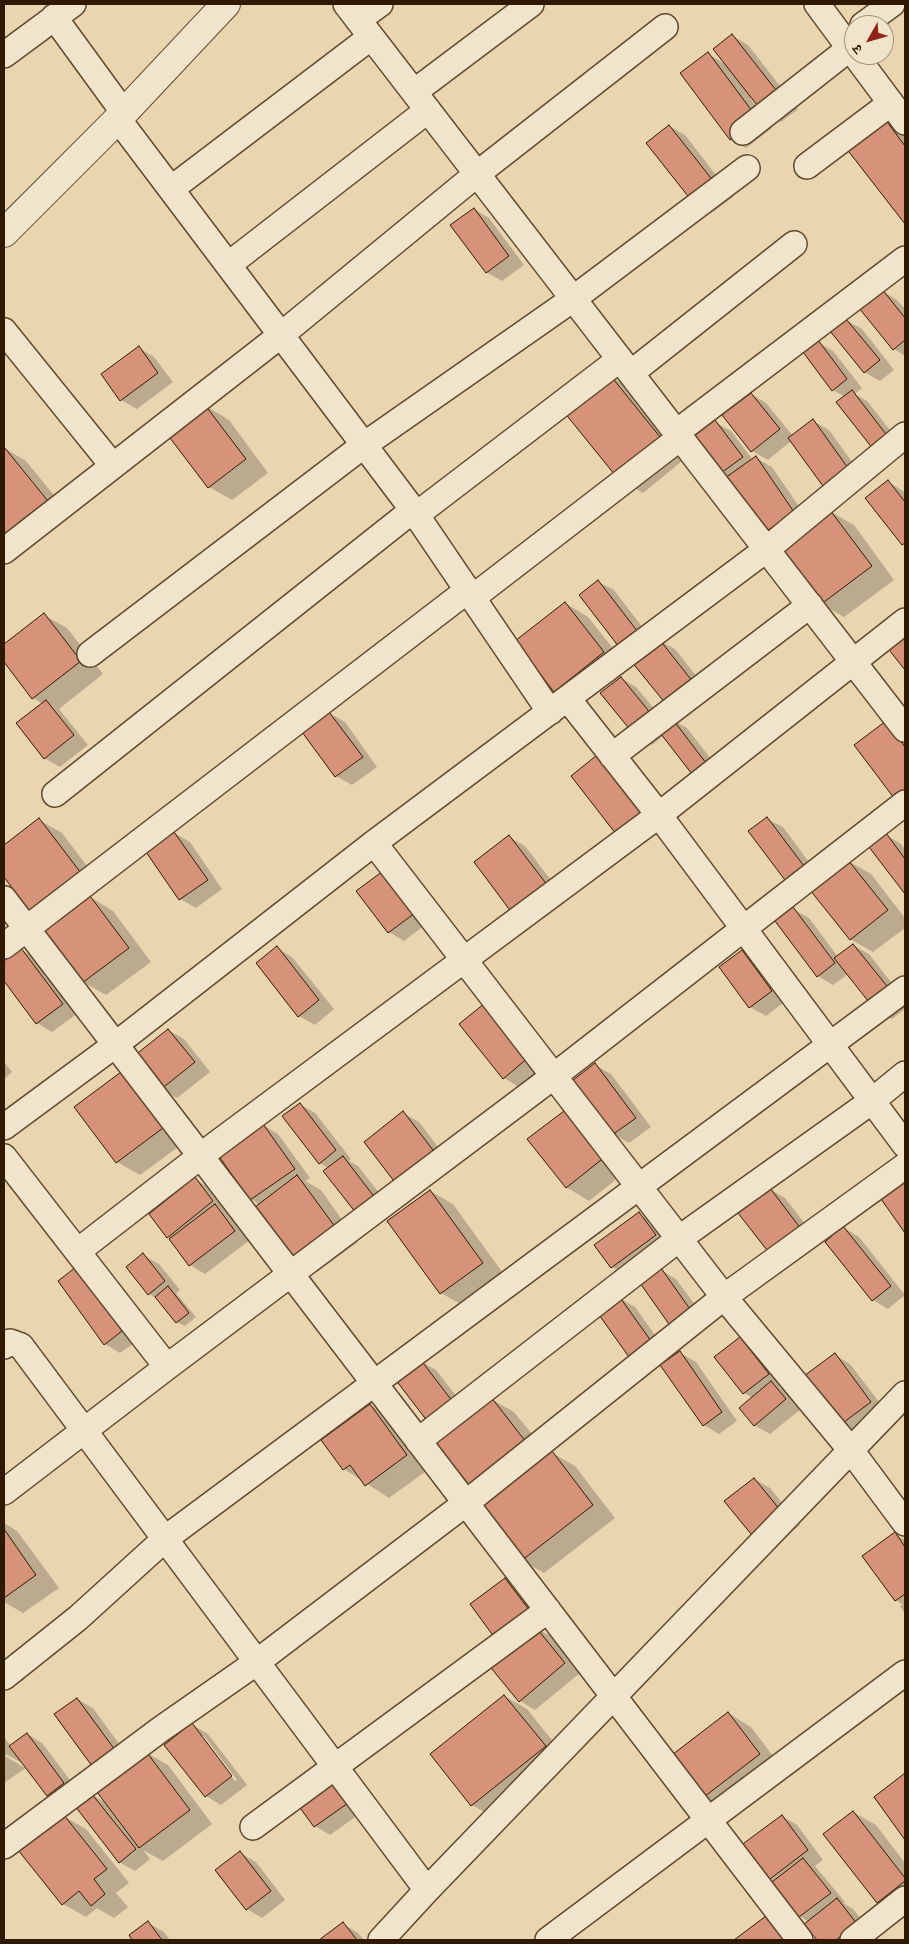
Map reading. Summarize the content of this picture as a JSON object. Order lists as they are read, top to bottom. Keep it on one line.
{"north":"bottom left"}
